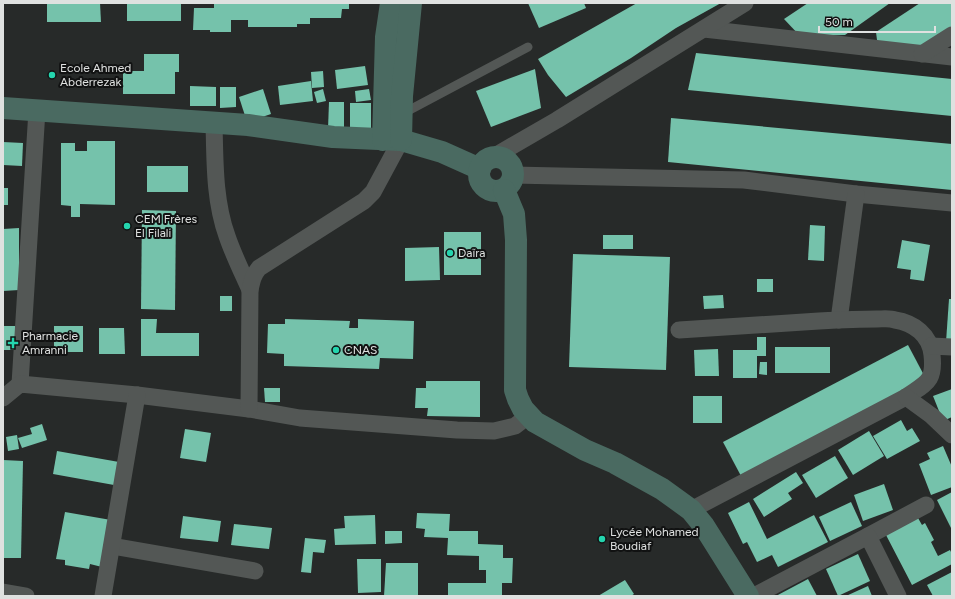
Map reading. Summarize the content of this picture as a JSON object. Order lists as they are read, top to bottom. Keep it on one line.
{"places":{"other":["Ecole Ahmed Abderrezak","CEM Frères El Filali","Daïra","CNAS","Lycée Mohamed Boudiaf"],"health":["Pharmacie Amranni"]},"scale_bar":"50 m"}
